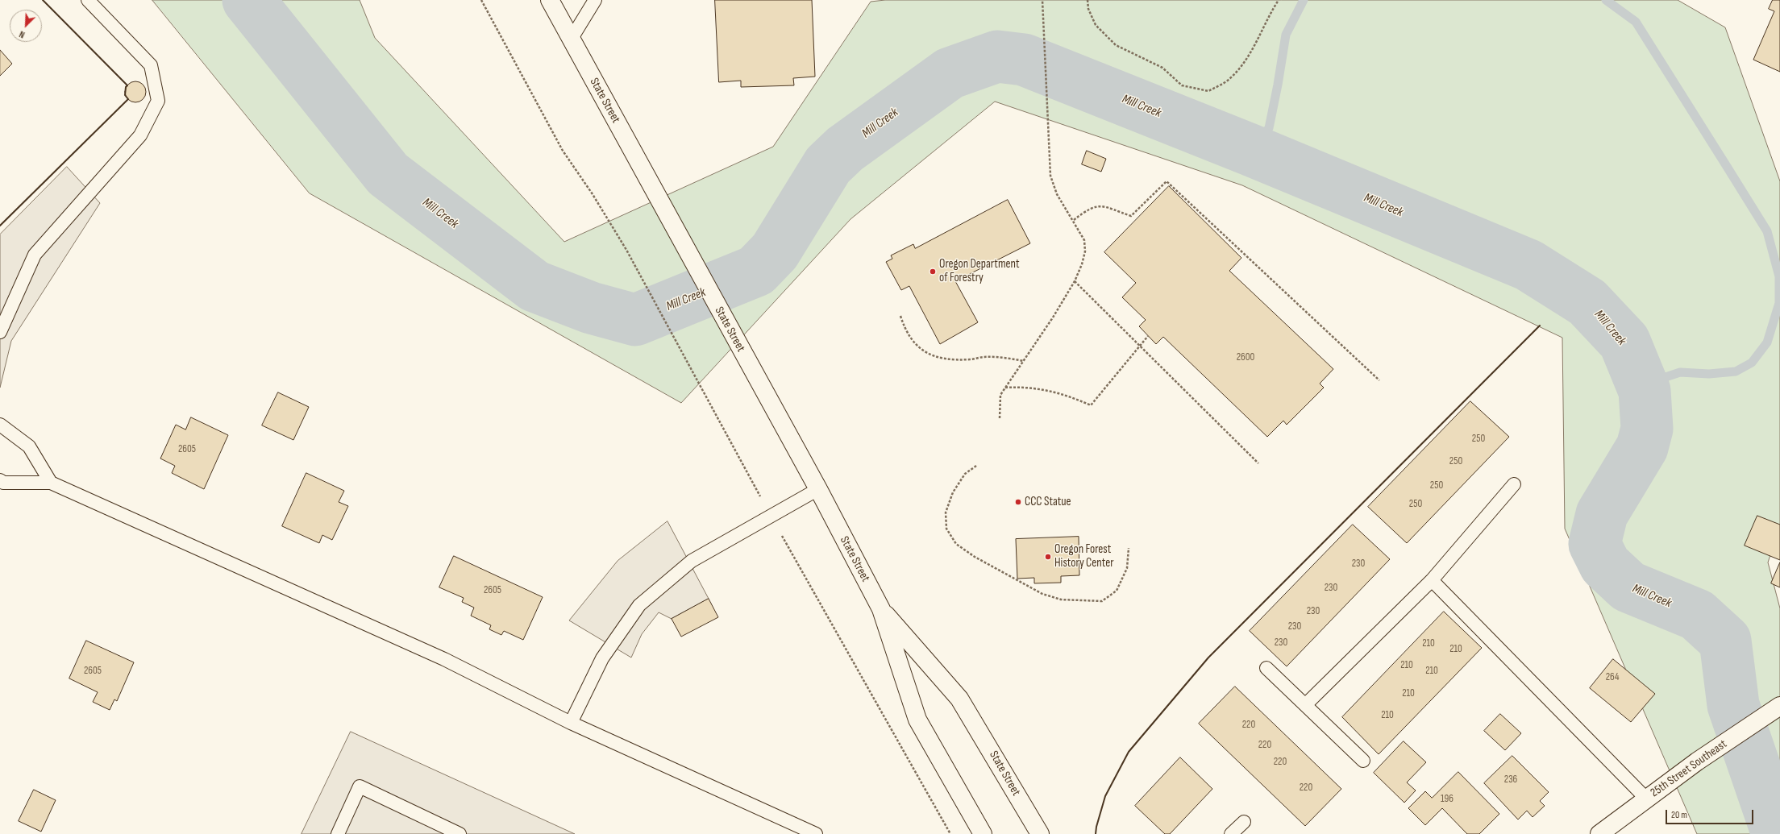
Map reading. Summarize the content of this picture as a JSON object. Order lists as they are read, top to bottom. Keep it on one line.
{"streets":{"main road":["State Street","25th Street Southeast"]},"water":["Mill Creek"],"places":["Oregon Department of Forestry","CCC Statue","Oregon Forest History Center"],"house_numbers":["2600","250","2605","250","250","250","230","230","2605","230","230","230","210","210","210","2605","210","264","210","210","220","220","220","236","220","196"],"scale_bar":"20 m","north":"bottom left"}
